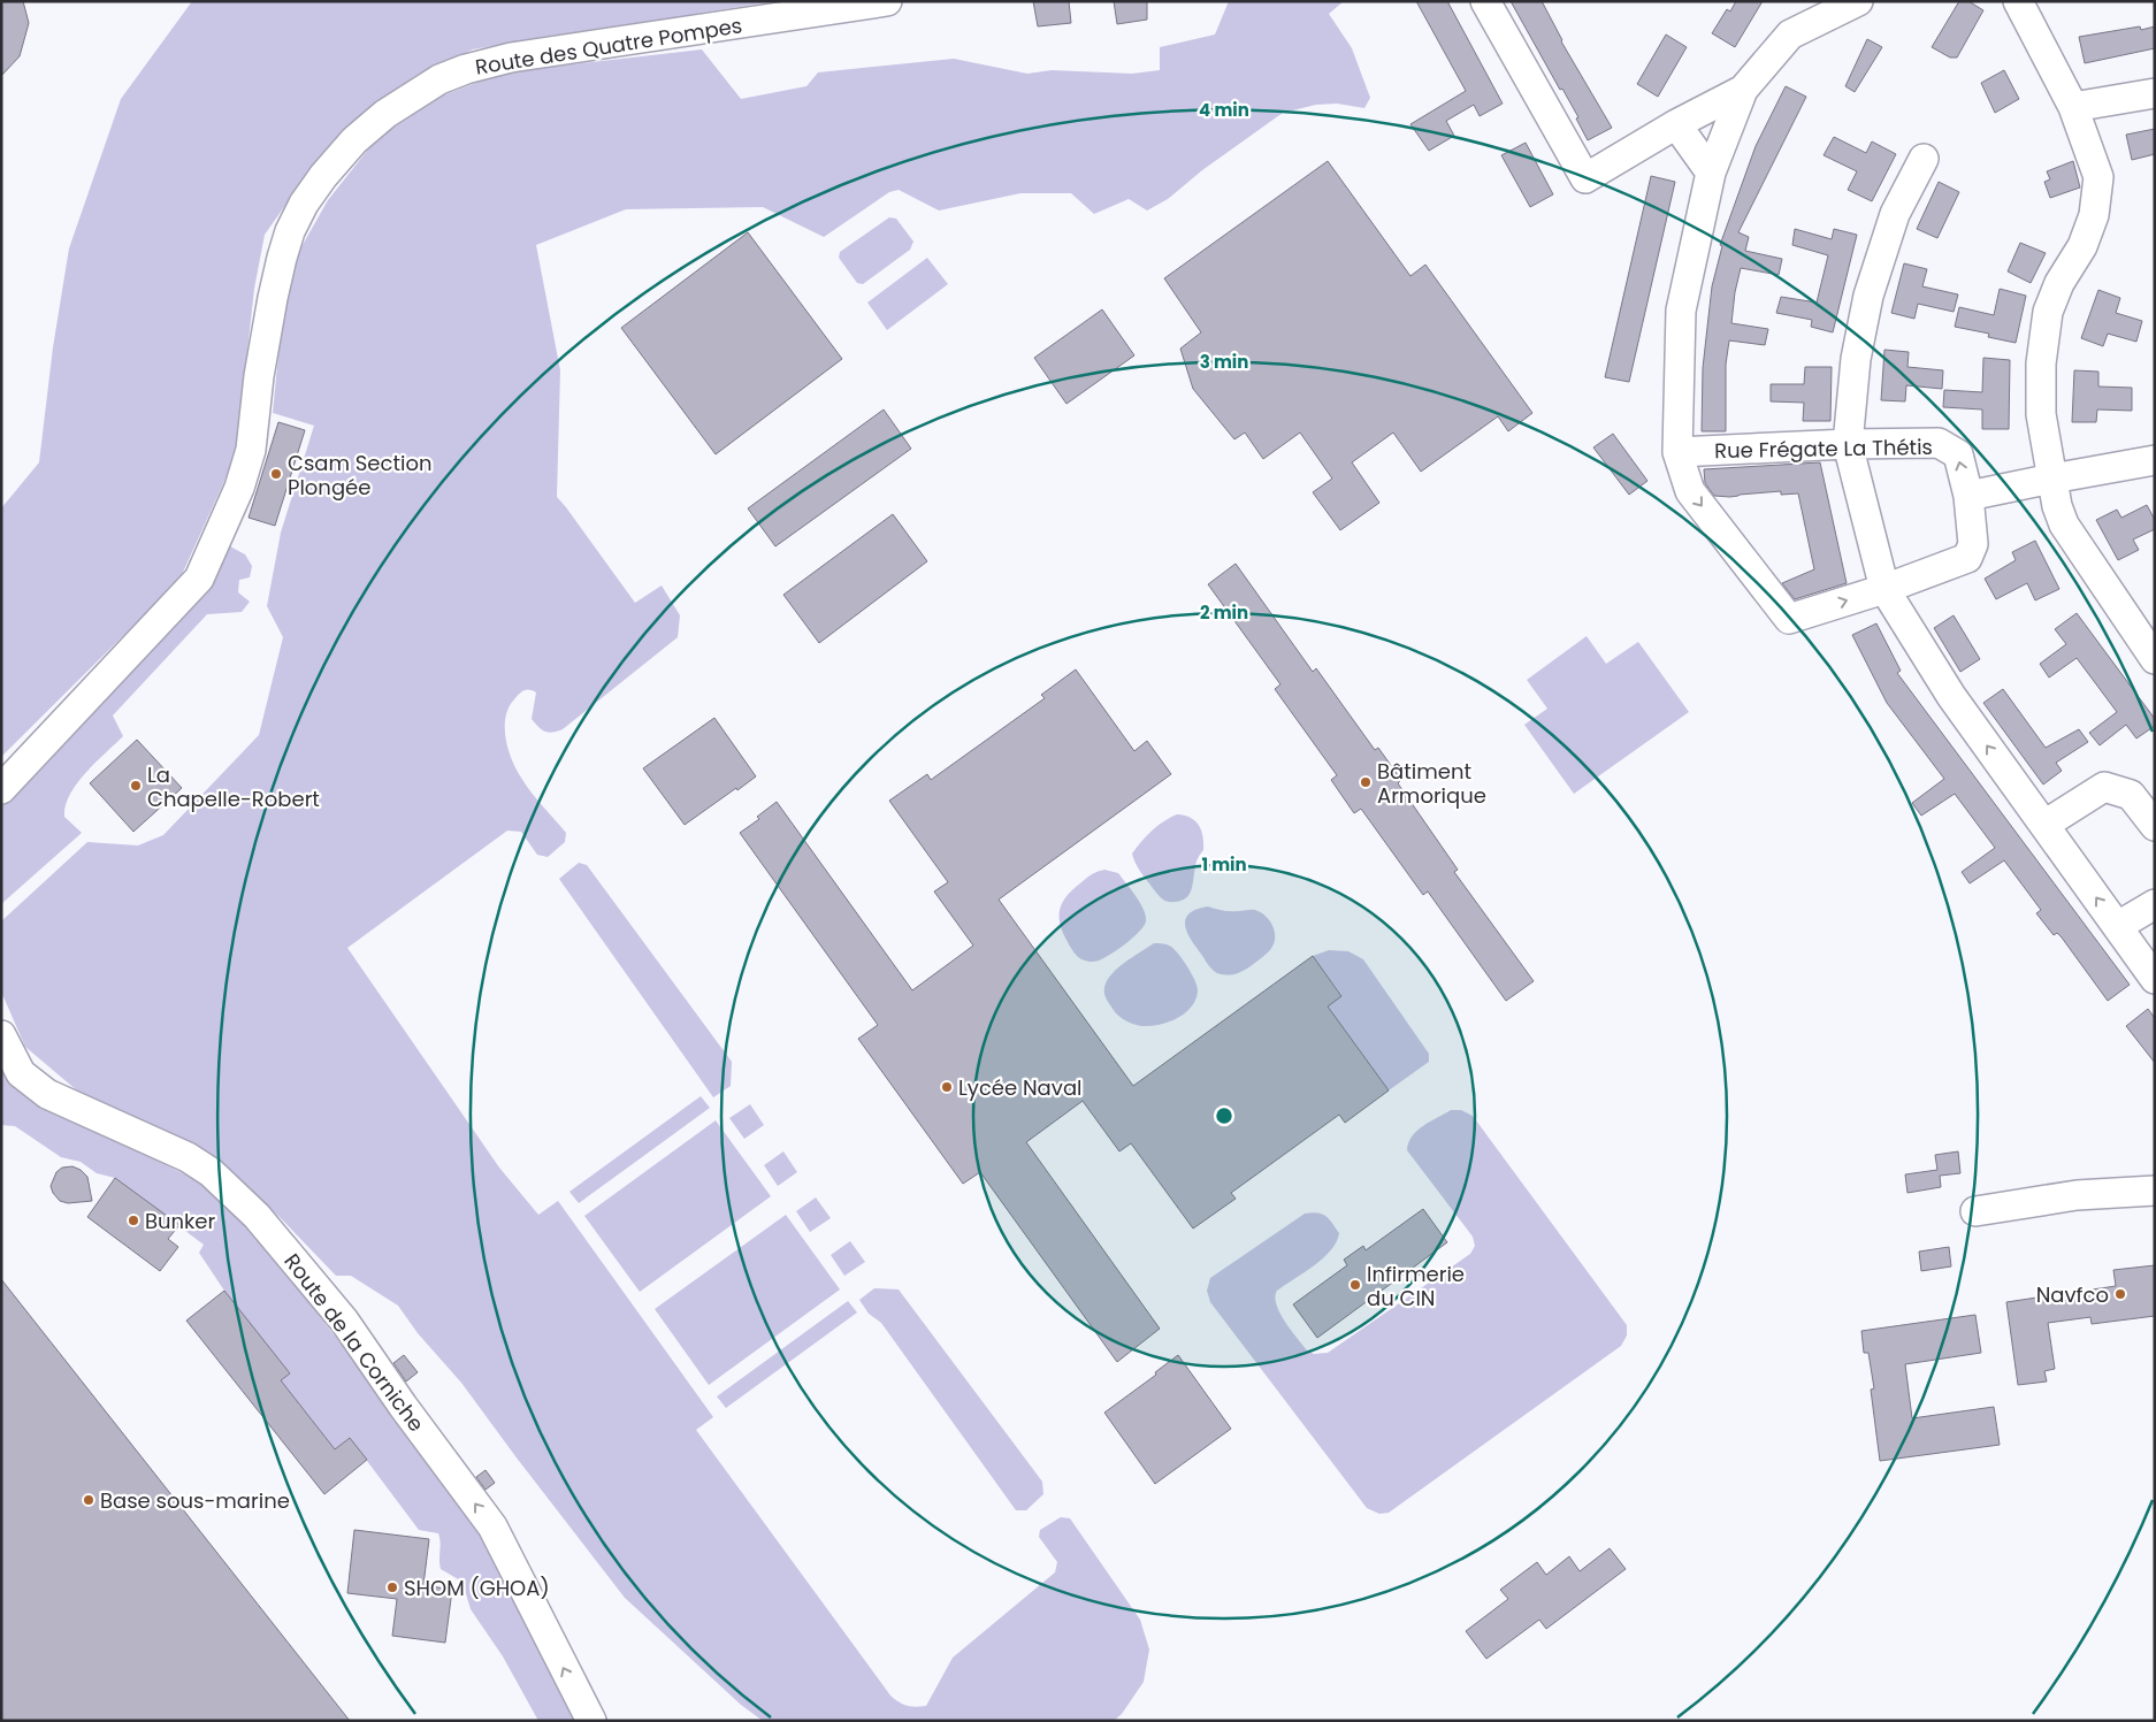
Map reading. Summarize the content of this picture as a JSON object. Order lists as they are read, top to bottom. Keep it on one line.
{"streets":{"street":["Route des Quatre Pompes","Rue Frégate La Thétis","Route de la Corniche"]},"one_way":["Route de la Corniche"],"places":["Csam Section Plongée","Bâtiment Armorique","La Chapelle-Robert","Lycée Naval","Bunker","Infirmerie du CIN","Navfco","Base sous-marine","SHOM (GHOA)"],"rings":["4 min","3 min","2 min","1 min"]}
